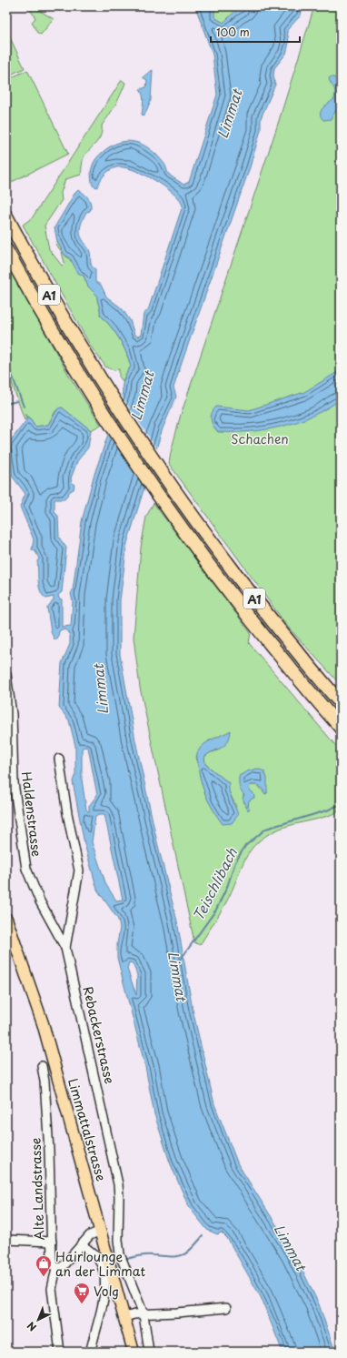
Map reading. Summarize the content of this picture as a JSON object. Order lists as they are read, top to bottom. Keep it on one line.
{"streets":{"highway":["A1"],"main road":["Limmattalstrasse"],"street":["Haldenstrasse","Rebackerstrasse","Alte Landstrasse"]},"crossings":[["Haldenstrasse","Rebackerstrasse"]],"water":["Limmat","Teischlibach"],"parks":["Schachen"],"places":{"shop":["Hairlounge an der Limmat"],"supermarket":["Volg"]},"scale_bar":"100 m","north":"bottom left"}
